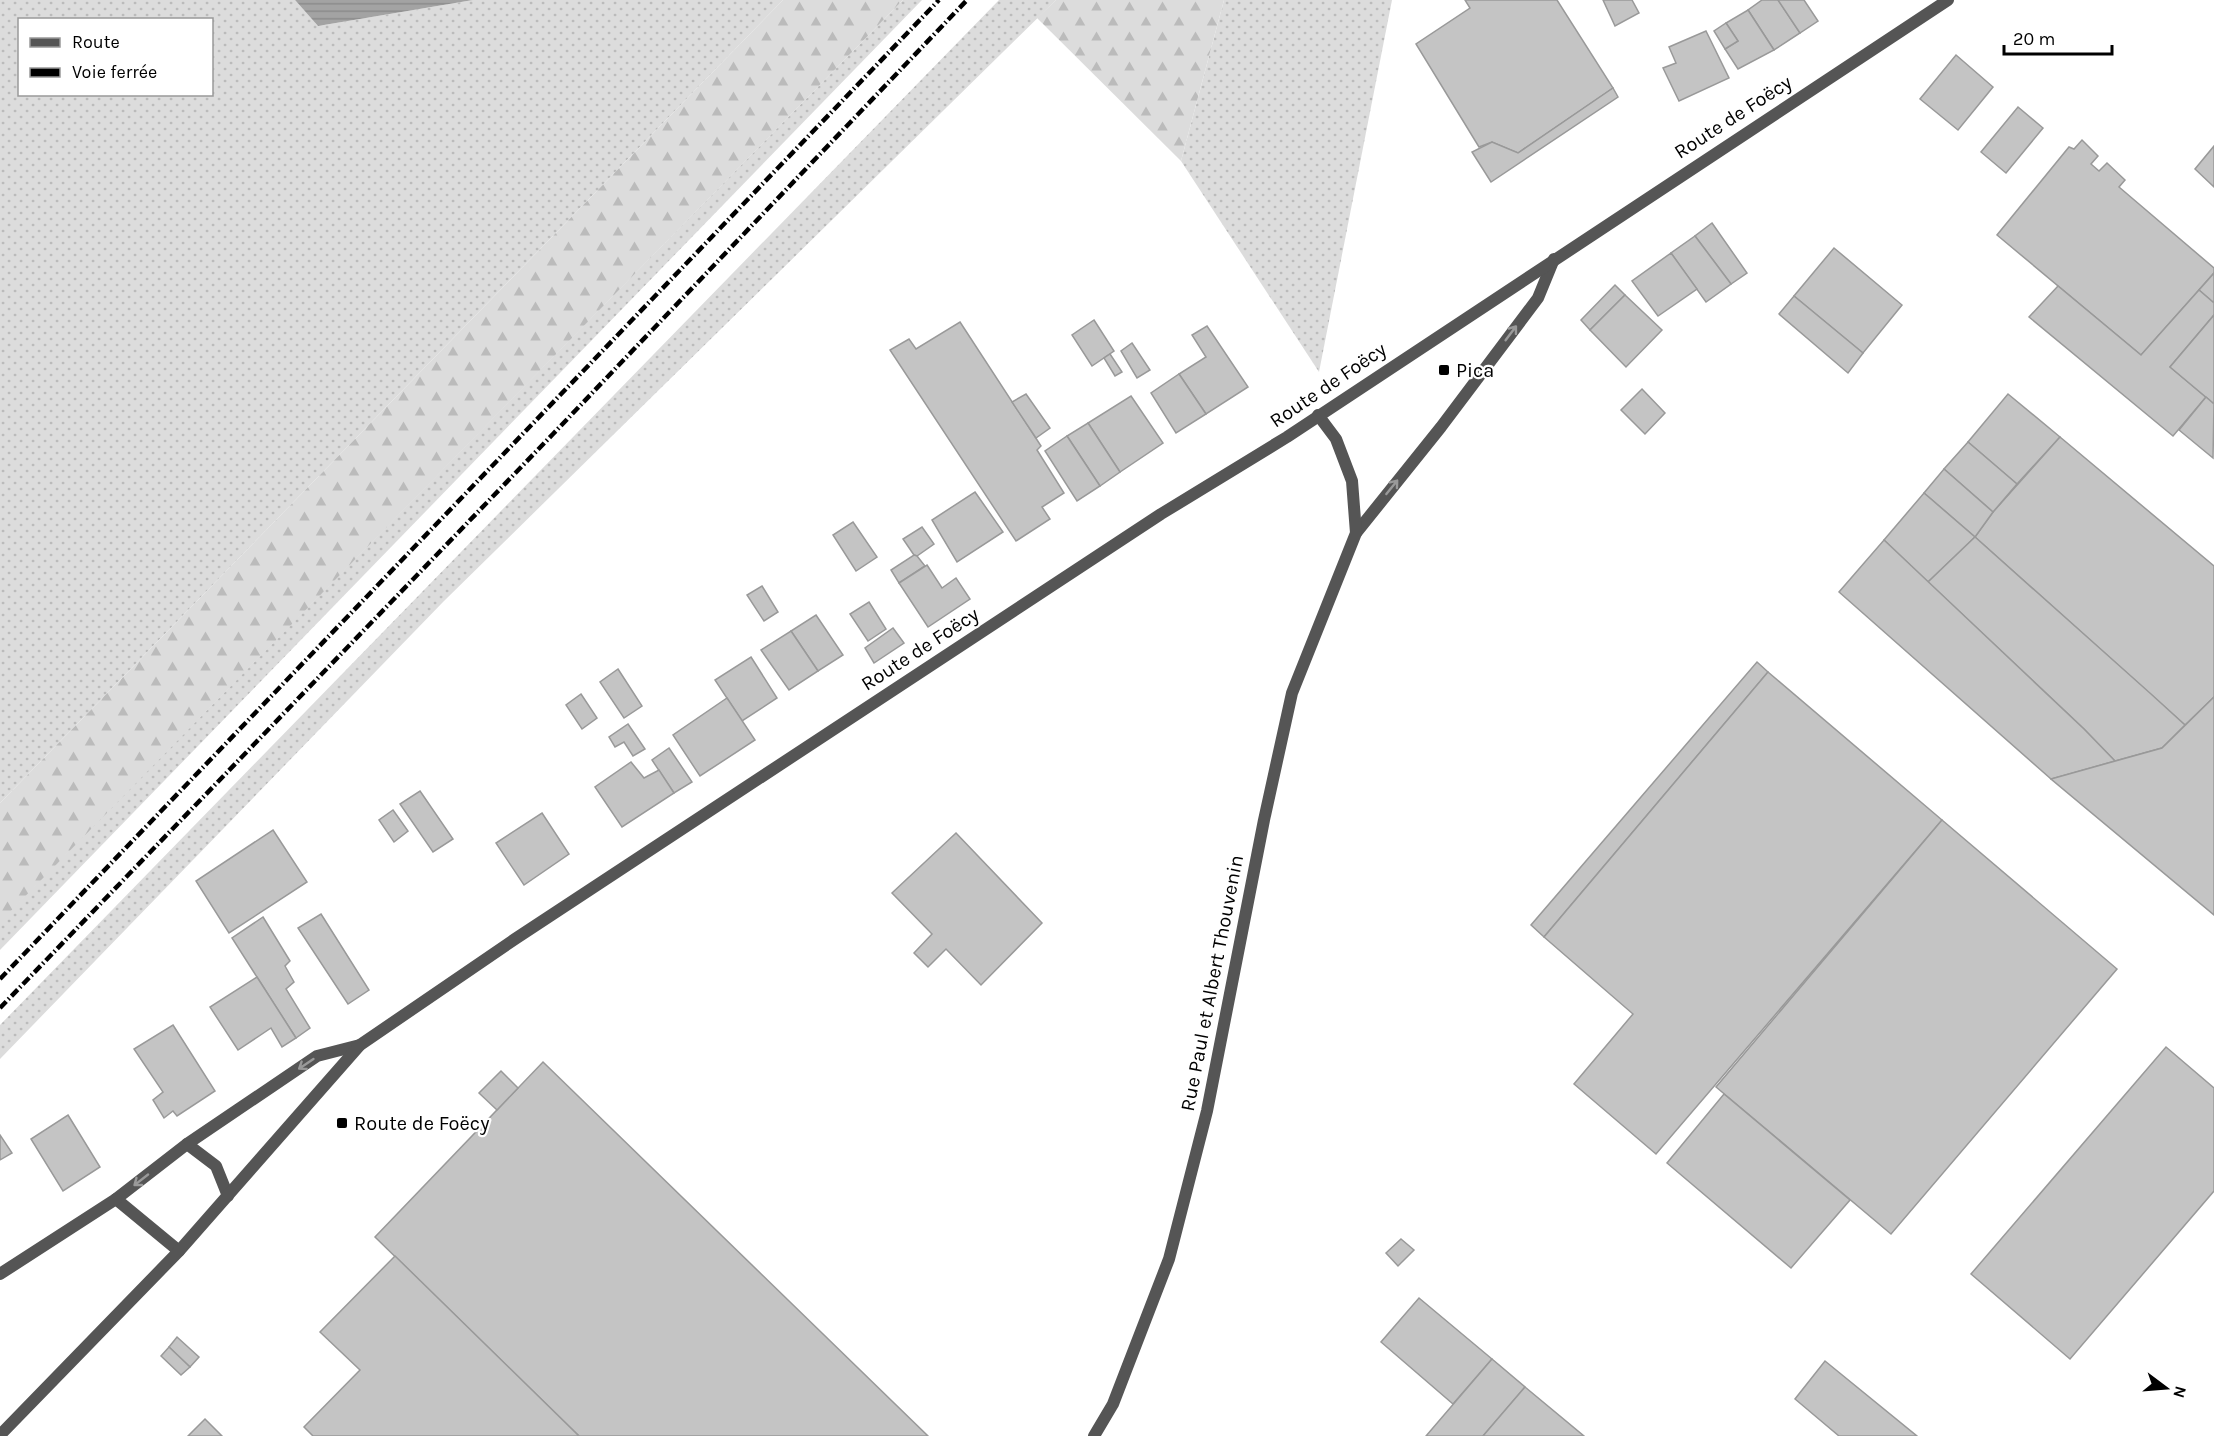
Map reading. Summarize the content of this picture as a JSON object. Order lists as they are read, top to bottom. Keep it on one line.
{"streets":{"street":["Route de Foëcy","Rue Paul et Albert Thouvenin"]},"crossings":[["Route de Foëcy","Rue Paul et Albert Thouvenin"]],"places":{"transit":["Pica","Route de Foëcy"]},"legend":["Route","Voie ferrée"],"scale_bar":"20 m","north":"right"}
